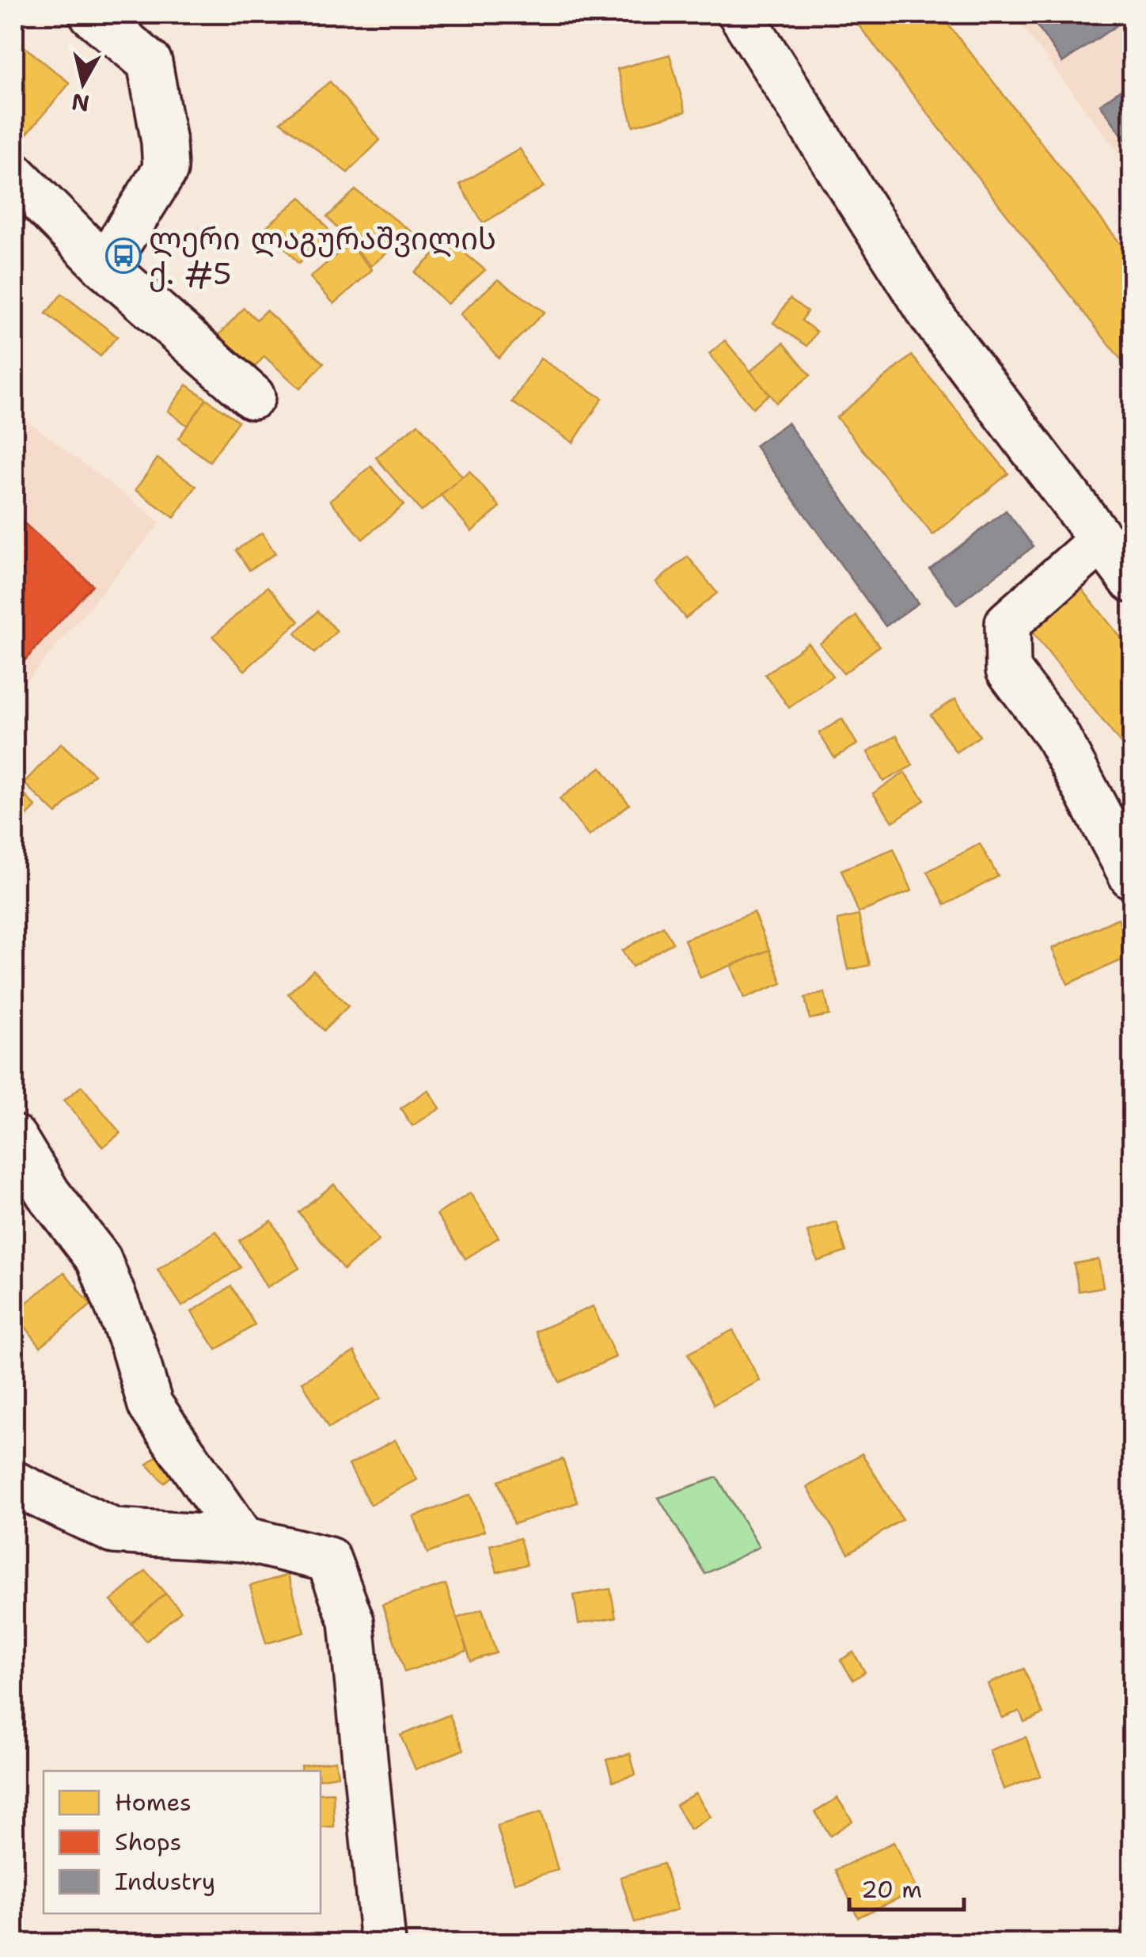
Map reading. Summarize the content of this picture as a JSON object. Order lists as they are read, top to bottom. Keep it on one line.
{"places":{"bus stop":["ლერი ლაგურაშვილის ქ. #5"]},"legend":["Homes","Shops","Industry"],"scale_bar":"20 m","north":"bottom"}
